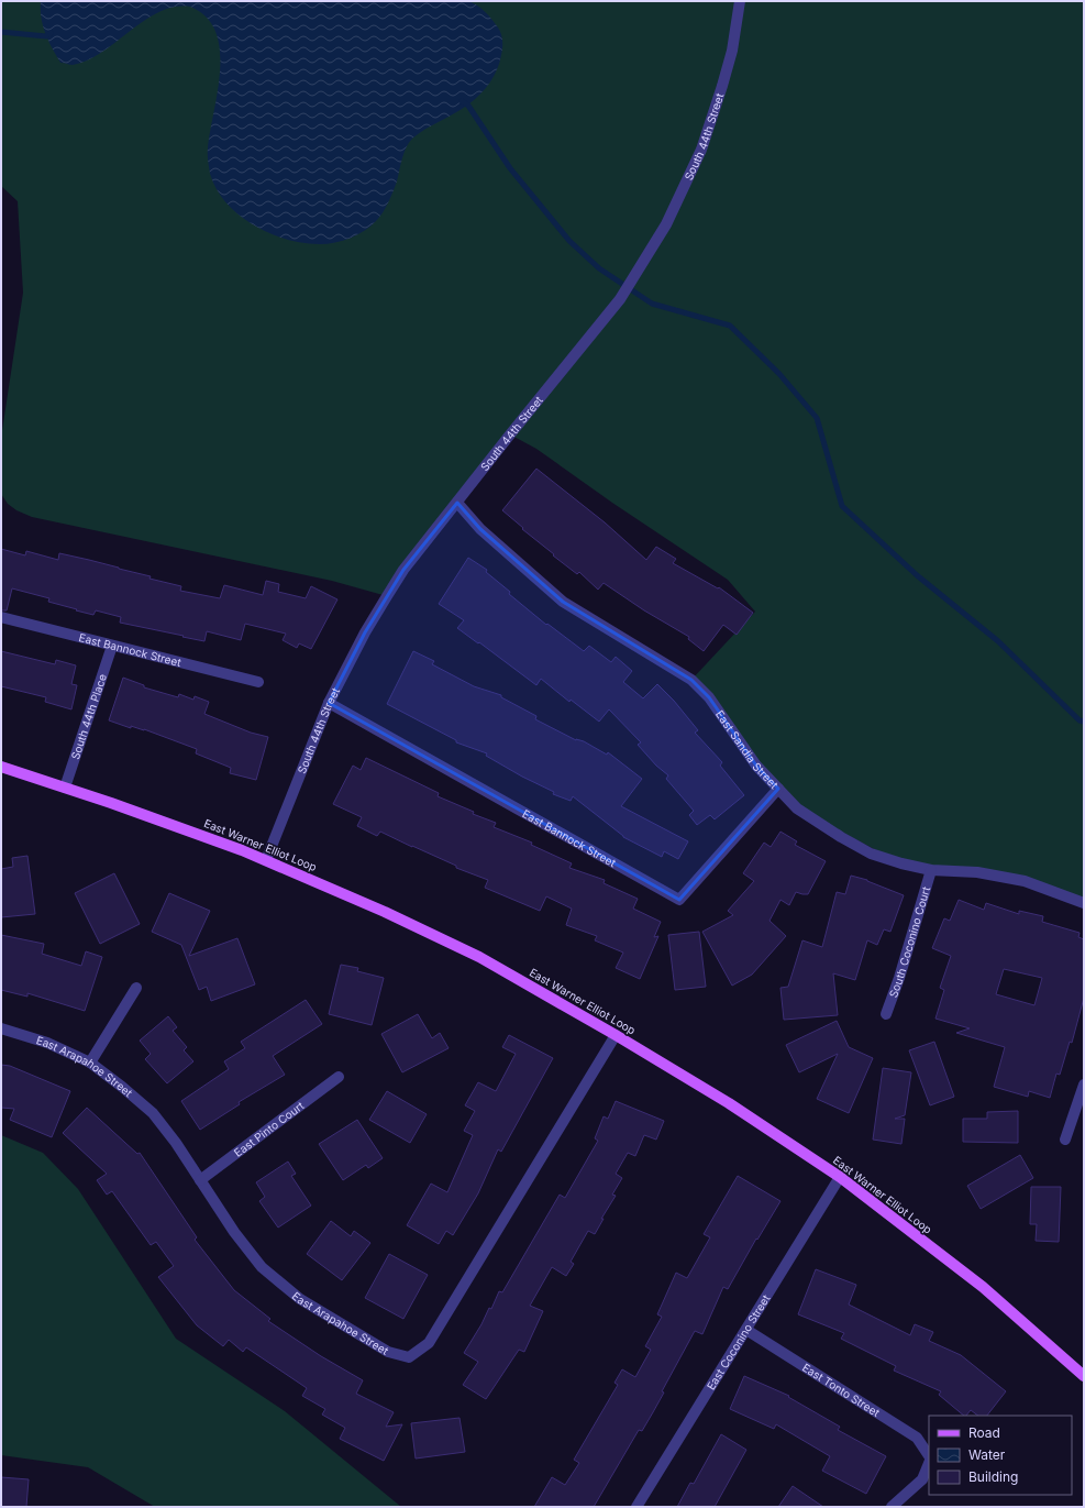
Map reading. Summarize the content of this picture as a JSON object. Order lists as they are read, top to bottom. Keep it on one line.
{"streets":{"main road":["East Warner Elliot Loop"],"street":["South 44th Street","East Bannock Street","South 44th Place","East Sandia Street","South Coconino Court","East Arapahoe Street","East Pinto Court","East Coconino Street","East Tonto Street"]},"crossings":[["South 44th Street","East Bannock Street"],["South 44th Street","East Sandia Street"],["South 44th Street","East Warner Elliot Loop"],["East Bannock Street","South 44th Place"],["East Bannock Street","East Sandia Street"],["South 44th Place","East Warner Elliot Loop"],["East Sandia Street","South Coconino Court"],["East Warner Elliot Loop","East Arapahoe Street"],["East Warner Elliot Loop","East Coconino Street"],["East Arapahoe Street","East Pinto Court"],["East Coconino Street","East Tonto Street"]],"legend":["Road","Water","Building"]}
